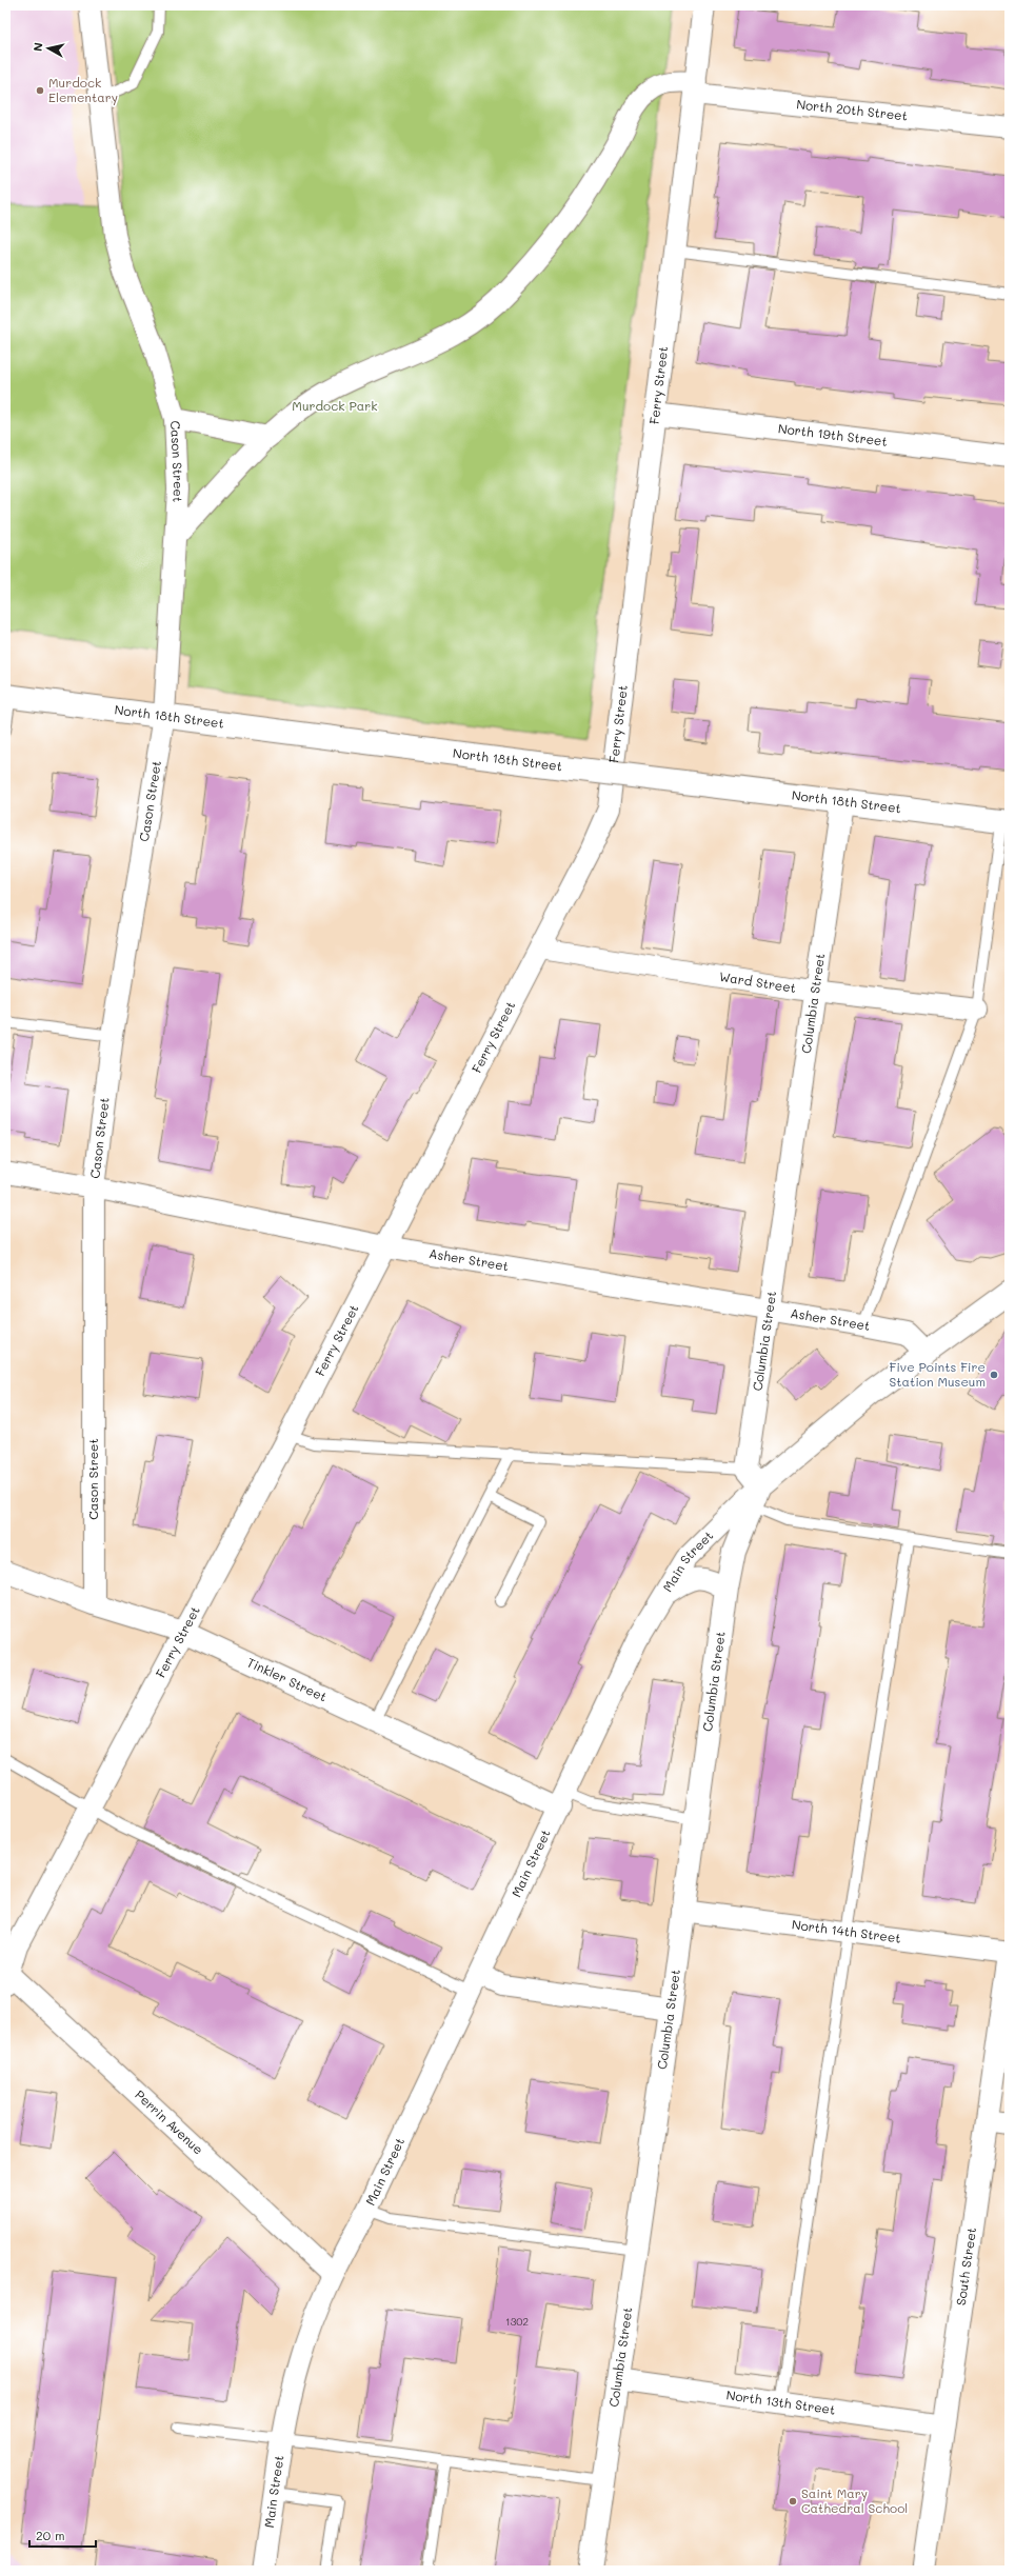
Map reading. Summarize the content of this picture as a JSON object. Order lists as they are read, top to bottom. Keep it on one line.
{"streets":{"main road":["North 18th Street","Columbia Street","Main Street","South Street"],"street":["North 20th Street","Ferry Street","North 19th Street","Cason Street","Ward Street","Asher Street","Tinkler Street","North 14th Street","Perrin Avenue","North 13th Street"]},"crossings":[["North 20th Street","Ferry Street"],["North 20th Street","Cason Street"],["Ferry Street","North 19th Street"],["Ferry Street","Ward Street"],["Ferry Street","Asher Street"],["Ferry Street","Tinkler Street"],["Ferry Street","Perrin Avenue"],["Cason Street","North 18th Street"],["Cason Street","Asher Street"],["Cason Street","Tinkler Street"],["North 18th Street","Columbia Street"],["Ward Street","Columbia Street"],["Columbia Street","Asher Street"],["Columbia Street","Main Street"],["Columbia Street","North 14th Street"],["Columbia Street","North 13th Street"],["Asher Street","Main Street"],["Main Street","Tinkler Street"],["Main Street","Perrin Avenue"],["South Street","North 13th Street"]],"parks":["Murdock Park"],"places":["Murdock Elementary","Five Points Fire Station Museum","Saint Mary Cathedral School"],"house_numbers":["1302"],"scale_bar":"20 m","north":"left"}
